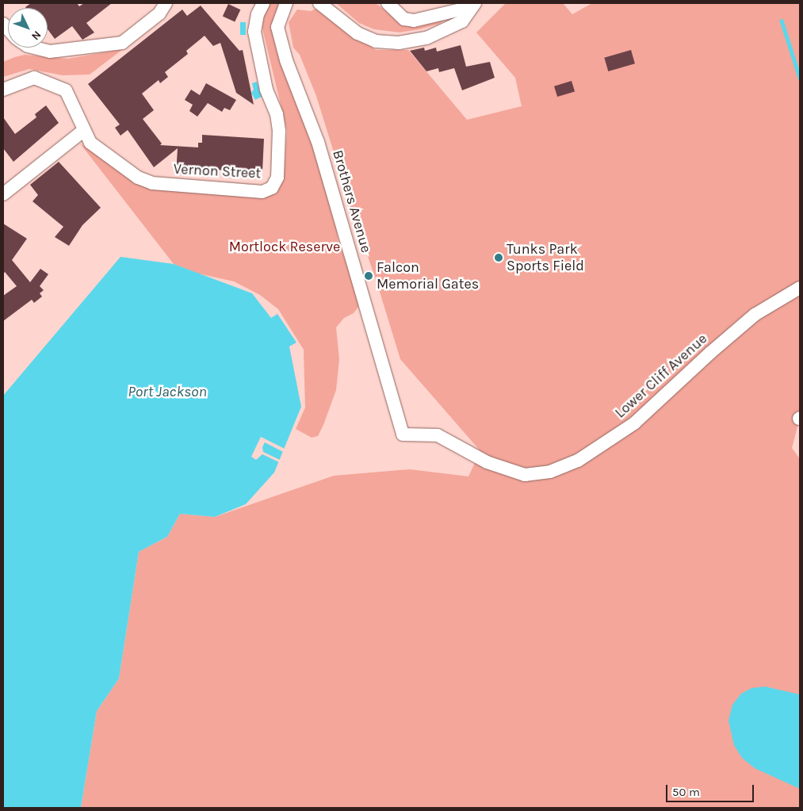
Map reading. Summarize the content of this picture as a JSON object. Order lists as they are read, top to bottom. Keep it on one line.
{"streets":{"street":["Vernon Street","Brothers Avenue","Lower Cliff Avenue"]},"crossings":[["Brothers Avenue","Lower Cliff Avenue"]],"water":["Port Jackson"],"parks":["Mortlock Reserve"],"places":["Tunks Park Sports Field","Falcon Memorial Gates"],"scale_bar":"50 m","north":"bottom right"}
